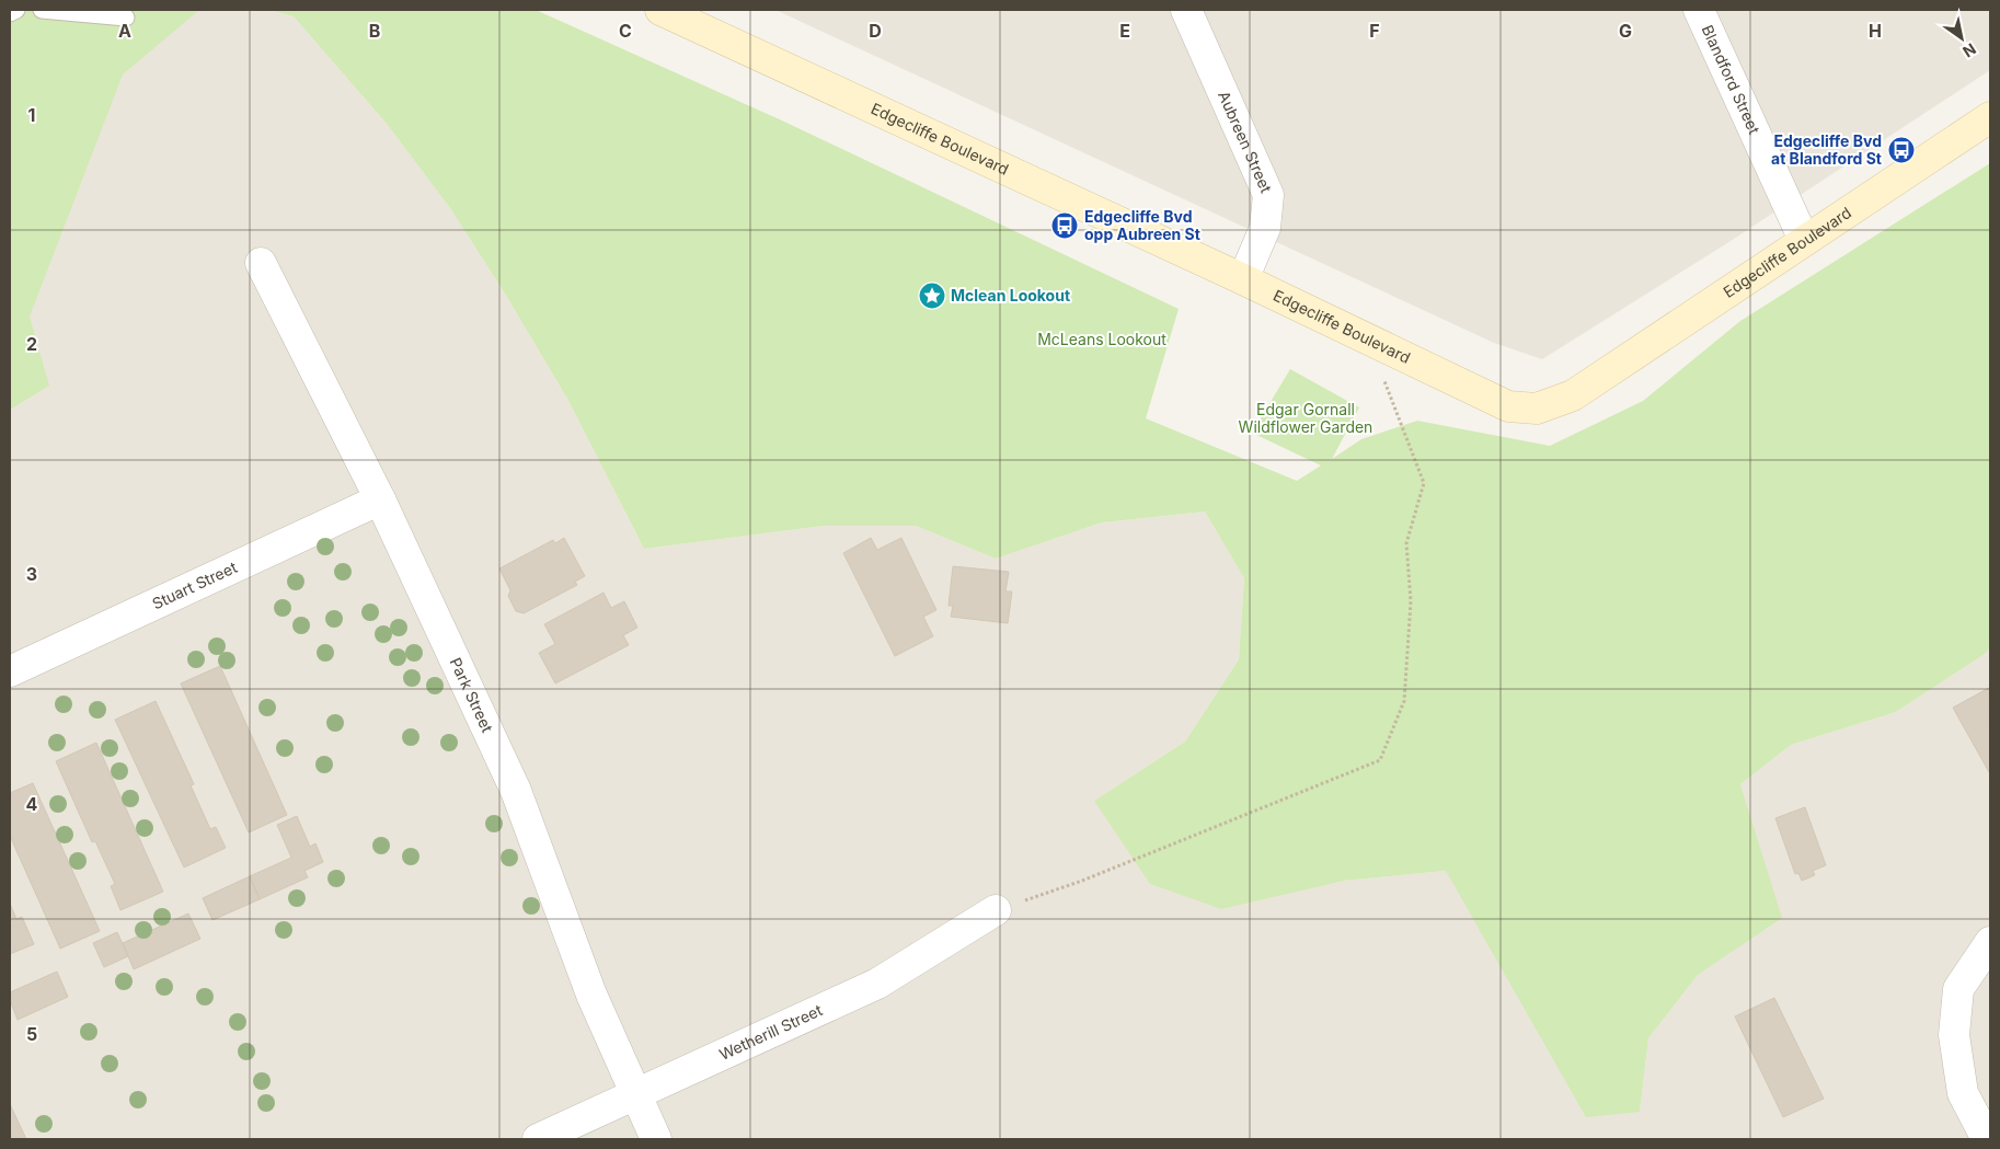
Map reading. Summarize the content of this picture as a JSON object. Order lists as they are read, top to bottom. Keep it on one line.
{"streets":{"street":["Blandford Street","Edgecliffe Boulevard","Aubreen Street","Stuart Street","Park Street","Wetherill Street"]},"crossings":[["Blandford Street","Edgecliffe Boulevard"],["Edgecliffe Boulevard","Aubreen Street"],["Stuart Street","Park Street"],["Park Street","Wetherill Street"]],"parks":["McLeans Lookout","Edgar Gornall Wildflower Garden"],"places":{"bus stop":["Edgecliffe Bvd at Blandford St","Edgecliffe Bvd opp Aubreen St"],"place":["Mclean Lookout"]},"north":"bottom right","grid":{"columns":["A","B","C","D","E","F","G","H"],"rows":["1","2","3","4","5"]}}
